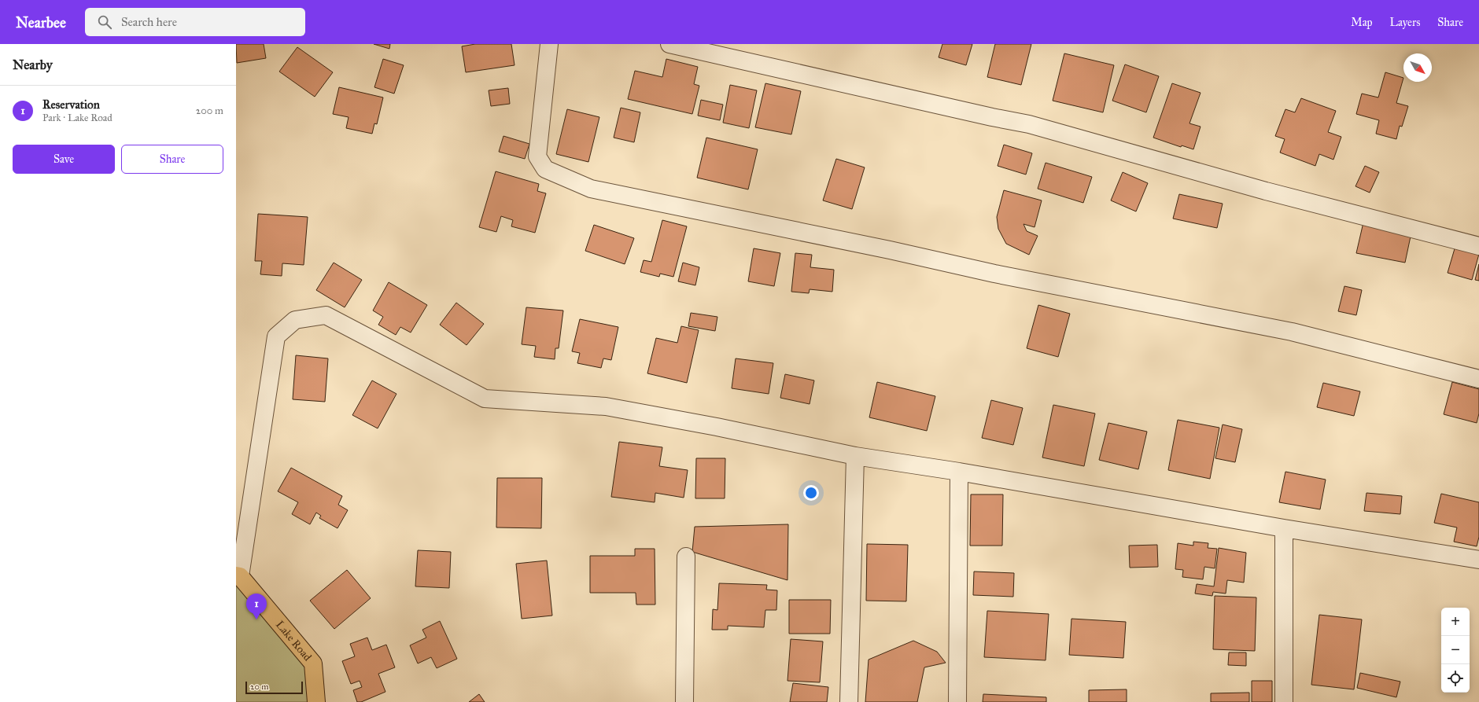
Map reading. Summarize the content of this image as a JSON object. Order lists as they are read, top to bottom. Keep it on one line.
{"streets":{"main road":["Lake Road"]},"scale_bar":"20 m","north":"bottom right","page":{"header":"Nearbee","search":"Search here","nav":["Map","Layers","Share"],"heading":"Nearby","list":[{"mark":"1","name":"Reservation","note":"Park · Lake Road","value":"200 m"}],"buttons":["Save","Share"],"pins":"1","map_buttons":["+","−"],"scale":"20 m"}}
